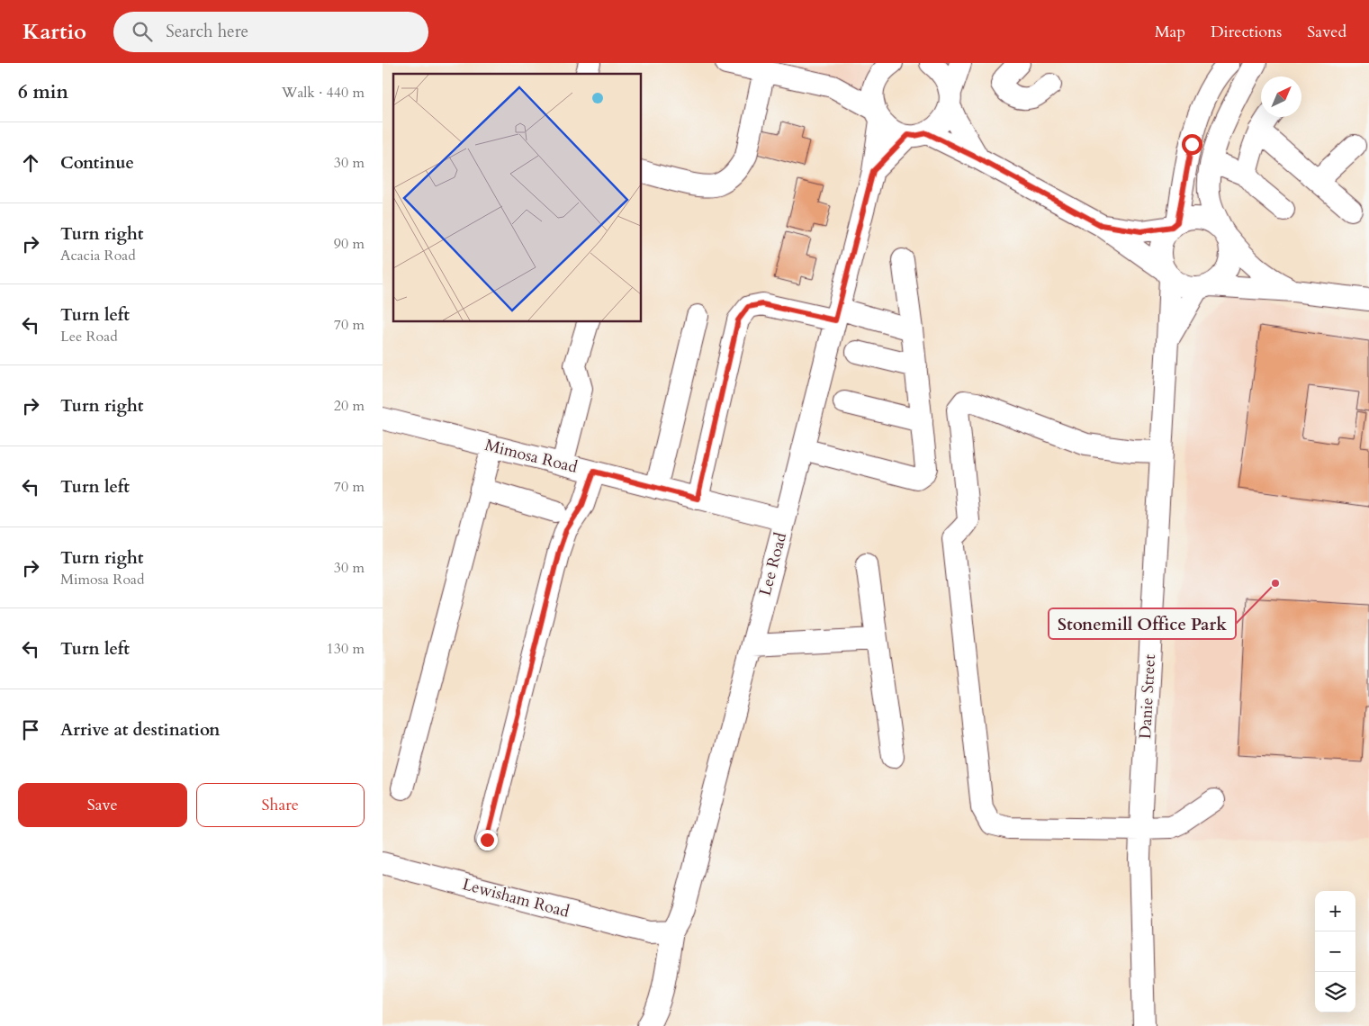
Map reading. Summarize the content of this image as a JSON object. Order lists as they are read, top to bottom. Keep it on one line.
{"streets":{"street":["Mimosa Road","Lee Road","Danie Street","Lewisham Road"]},"crossings":[["Mimosa Road","Lee Road"],["Lee Road","Lewisham Road"]],"places":["Stonemill Office Park"],"north":"top right","page":{"header":"Kartio","search":"Search here","nav":["Map","Directions","Saved"],"heading":["6 min","Walk · 440 m"],"list":[["Continue","30 m"],["Turn right","Acacia Road","90 m"],["Turn left","Lee Road","70 m"],["Turn right","20 m"],["Turn left","70 m"],["Turn right","Mimosa Road","30 m"],["Turn left","130 m"],"Arrive at destination"],"buttons":["Save","Share"],"map_buttons":["+","−"]}}
